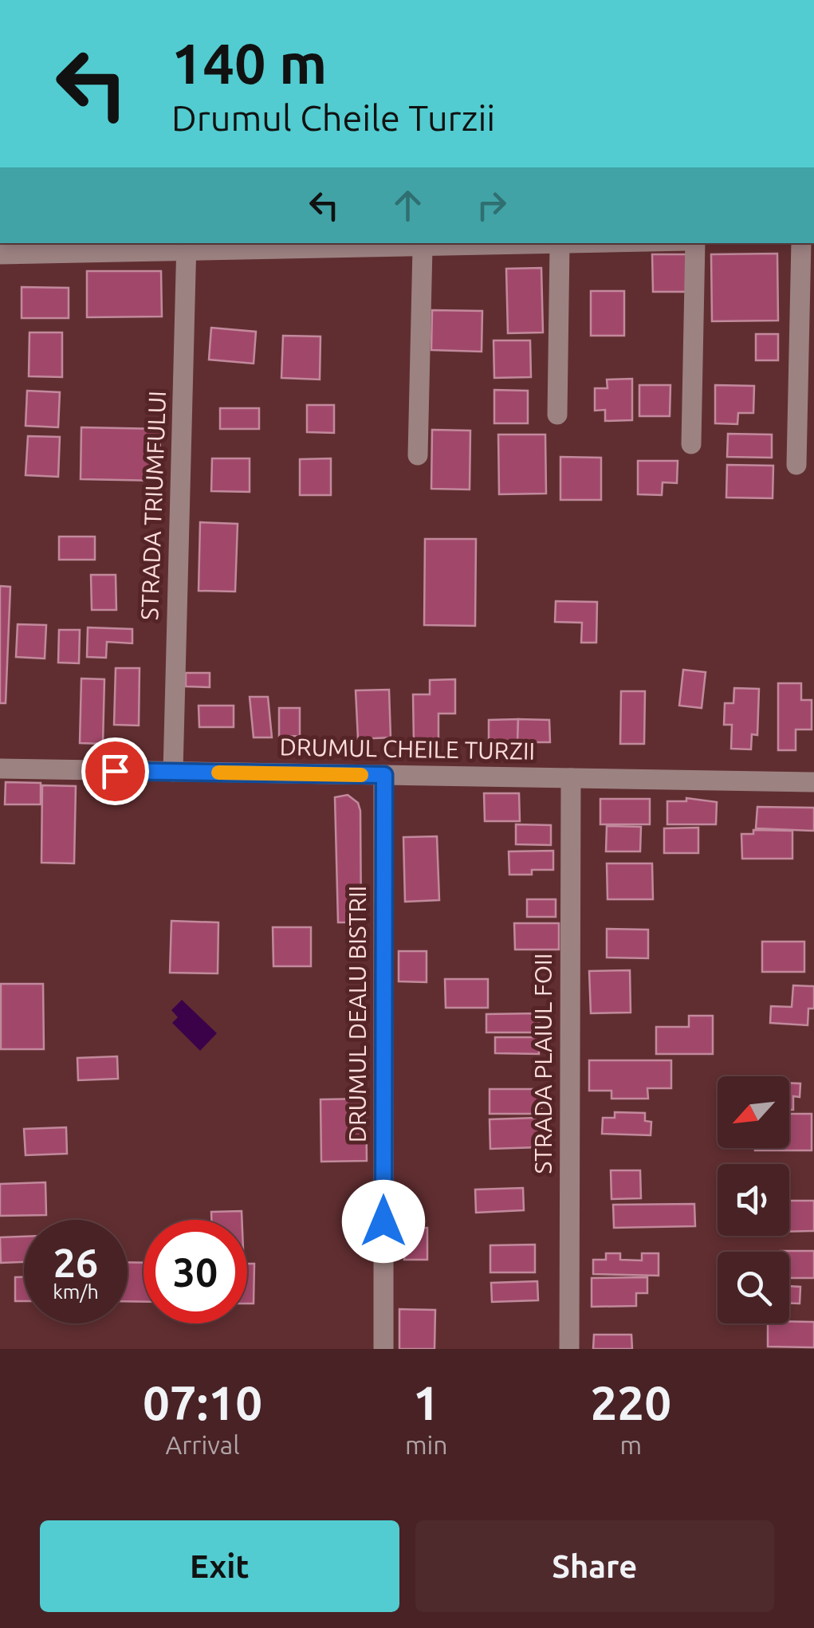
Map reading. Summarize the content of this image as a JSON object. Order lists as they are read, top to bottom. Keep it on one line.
{"streets":{"street":["STRADA TRIUMFULUI","DRUMUL CHEILE TURZII","DRUMUL DEALU BISTRII","STRADA PLAIUL FOII"]},"crossings":[["STRADA TRIUMFULUI","DRUMUL CHEILE TURZII"],["DRUMUL CHEILE TURZII","DRUMUL DEALU BISTRII"],["DRUMUL CHEILE TURZII","STRADA PLAIUL FOII"]],"north":"bottom left","page":{"turn":["140 m","Drumul Cheile Turzii"],"speed":"26 km/h","limit":"30","eta":["07:10","Arrival","1","min","220","m"],"buttons":["Exit","Share"]}}
